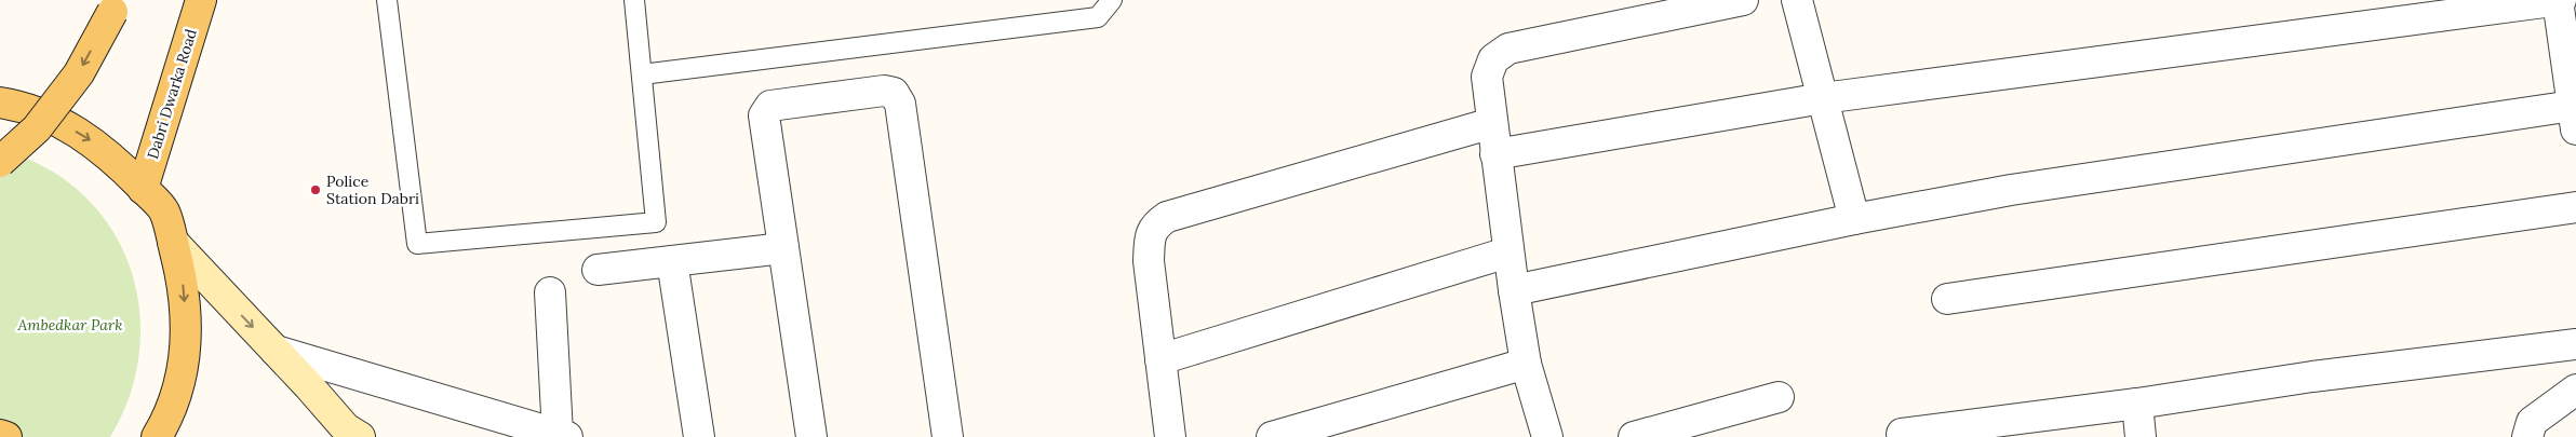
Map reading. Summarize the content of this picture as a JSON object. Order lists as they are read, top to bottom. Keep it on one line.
{"streets":{"main road":["Dabri Dwarka Road"]},"parks":["Ambedkar Park"],"places":["Police Station Dabri"]}
